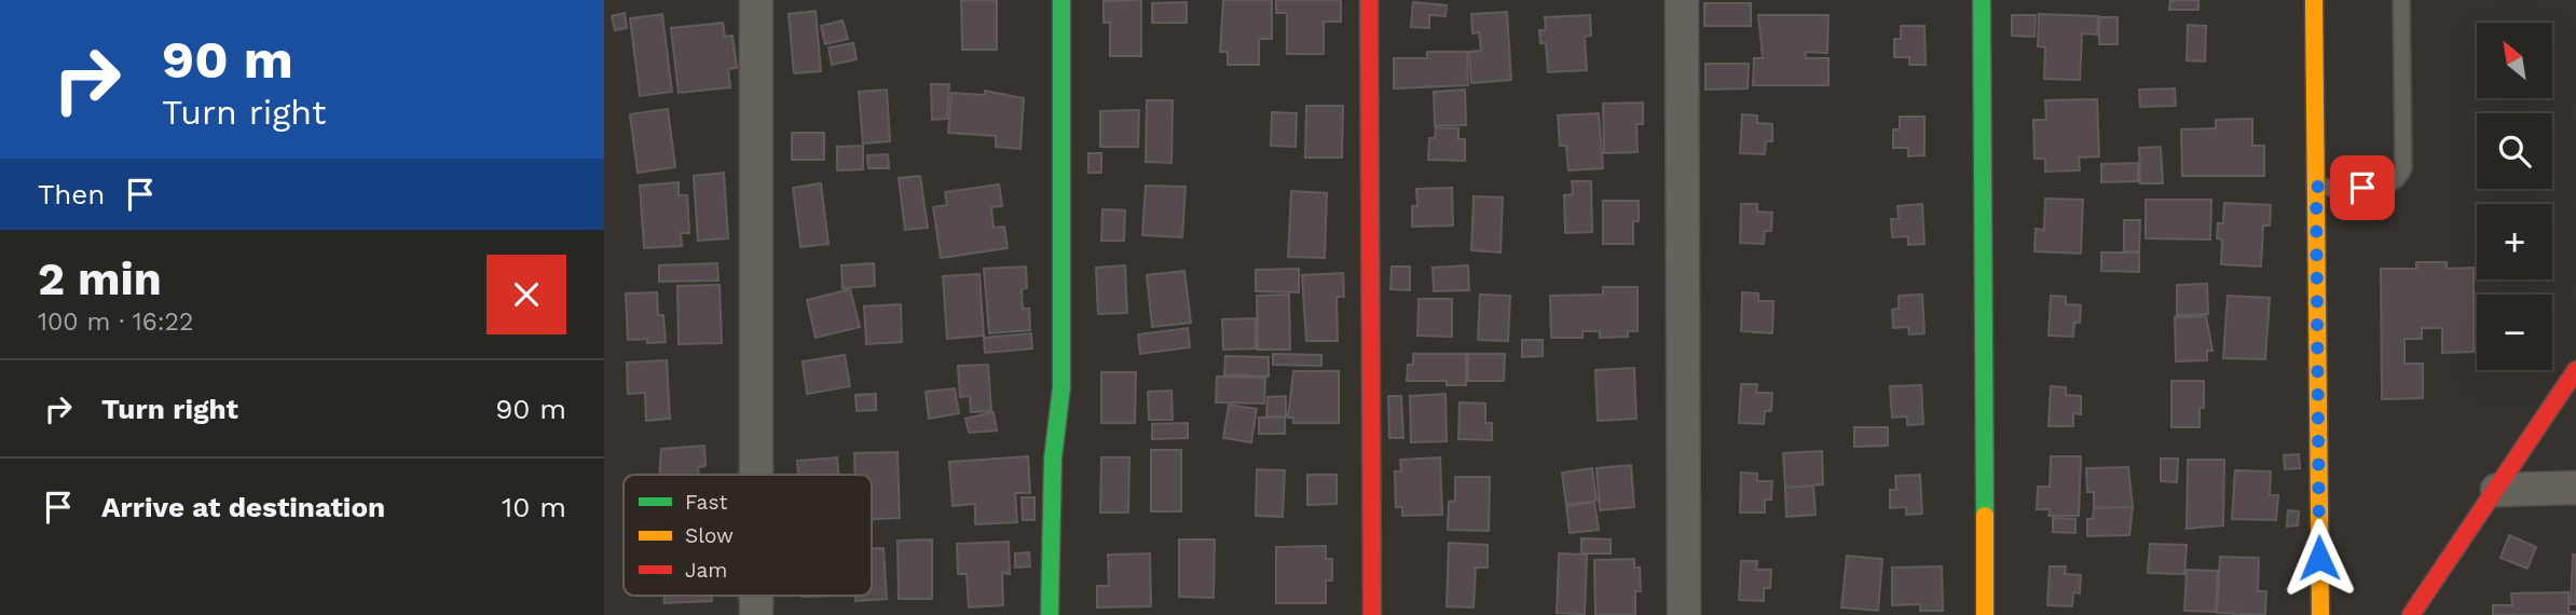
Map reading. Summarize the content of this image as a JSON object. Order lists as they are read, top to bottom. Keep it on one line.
{"legend":["Fast","Slow","Jam"],"north":"top left","page":{"turn":["90 m","Turn right"],"map_buttons":["+","−"],"then":"Then","heading":["2 min","100 m · 16:22"],"list":[{"name":"Turn right","value":"90 m"},{"name":"Arrive at destination","value":"10 m"}]}}
